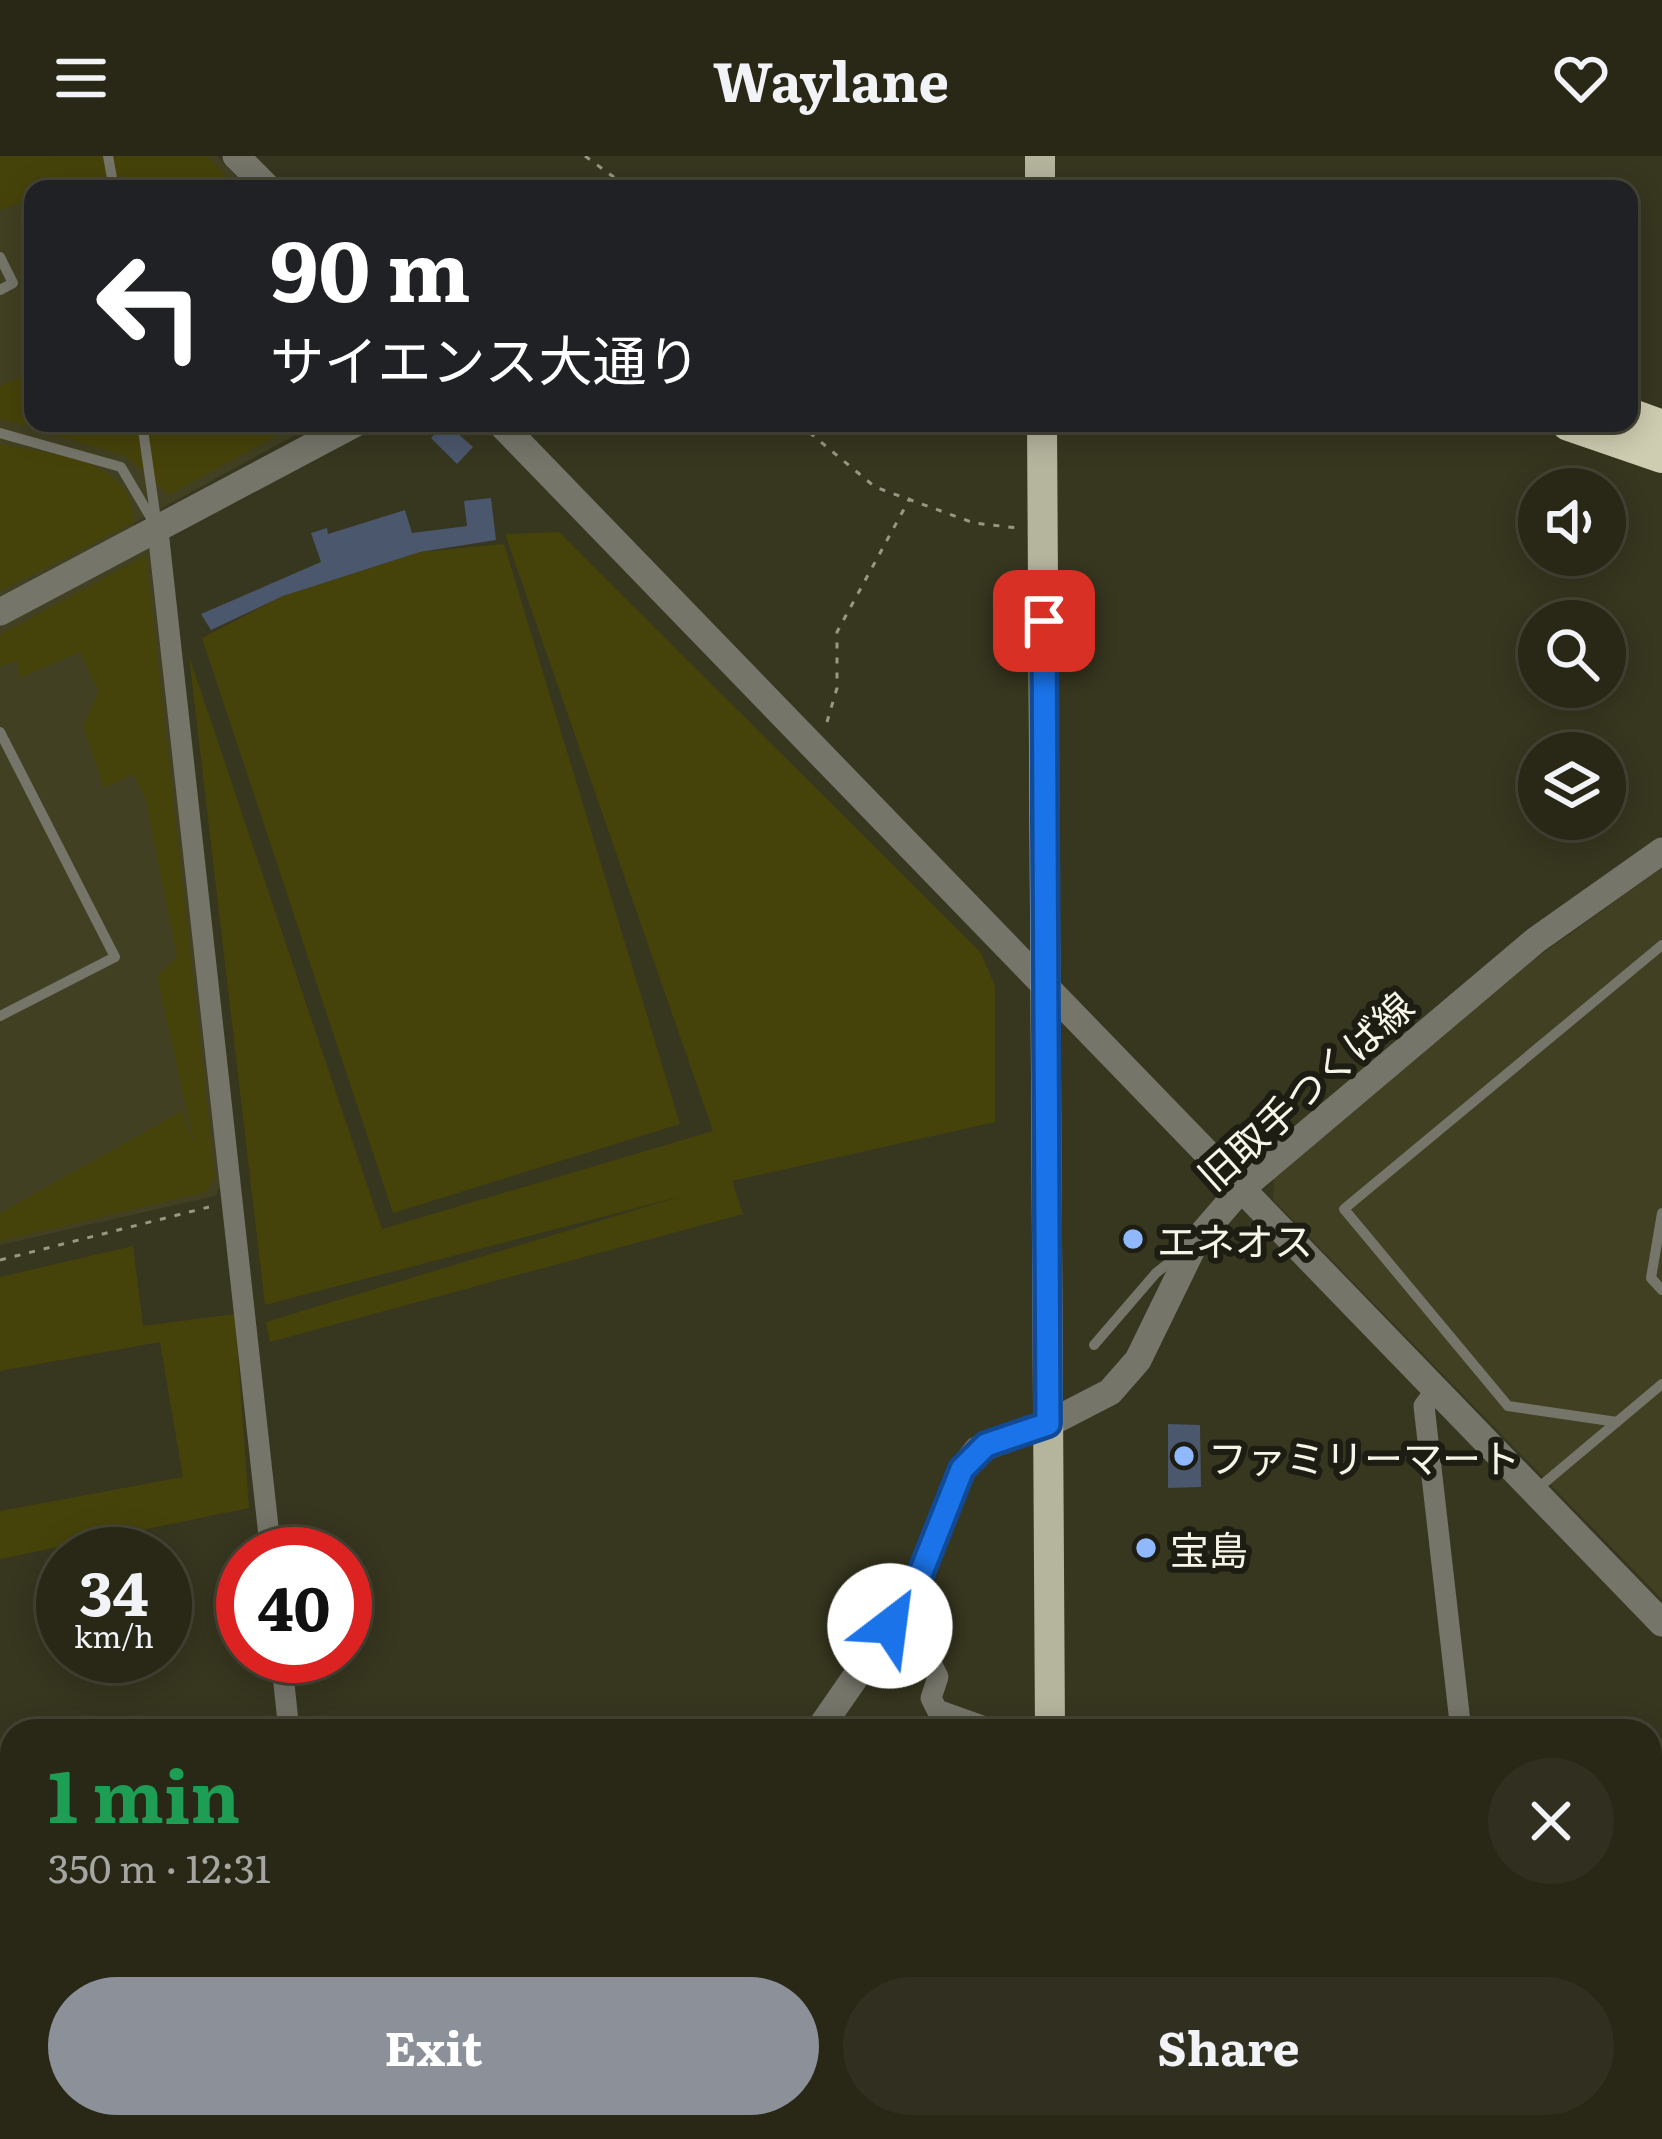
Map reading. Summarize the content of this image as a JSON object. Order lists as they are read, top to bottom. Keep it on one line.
{"streets":{"street":["旧取手つくば線"]},"places":["エネオス","ファミリーマート","宝島"],"page":{"header":"Waylane","turn":["90 m","サイエンス大通り"],"speed":"34 km/h","limit":"40","heading":["1 min","350 m · 12:31"],"buttons":["Exit","Share"]}}
